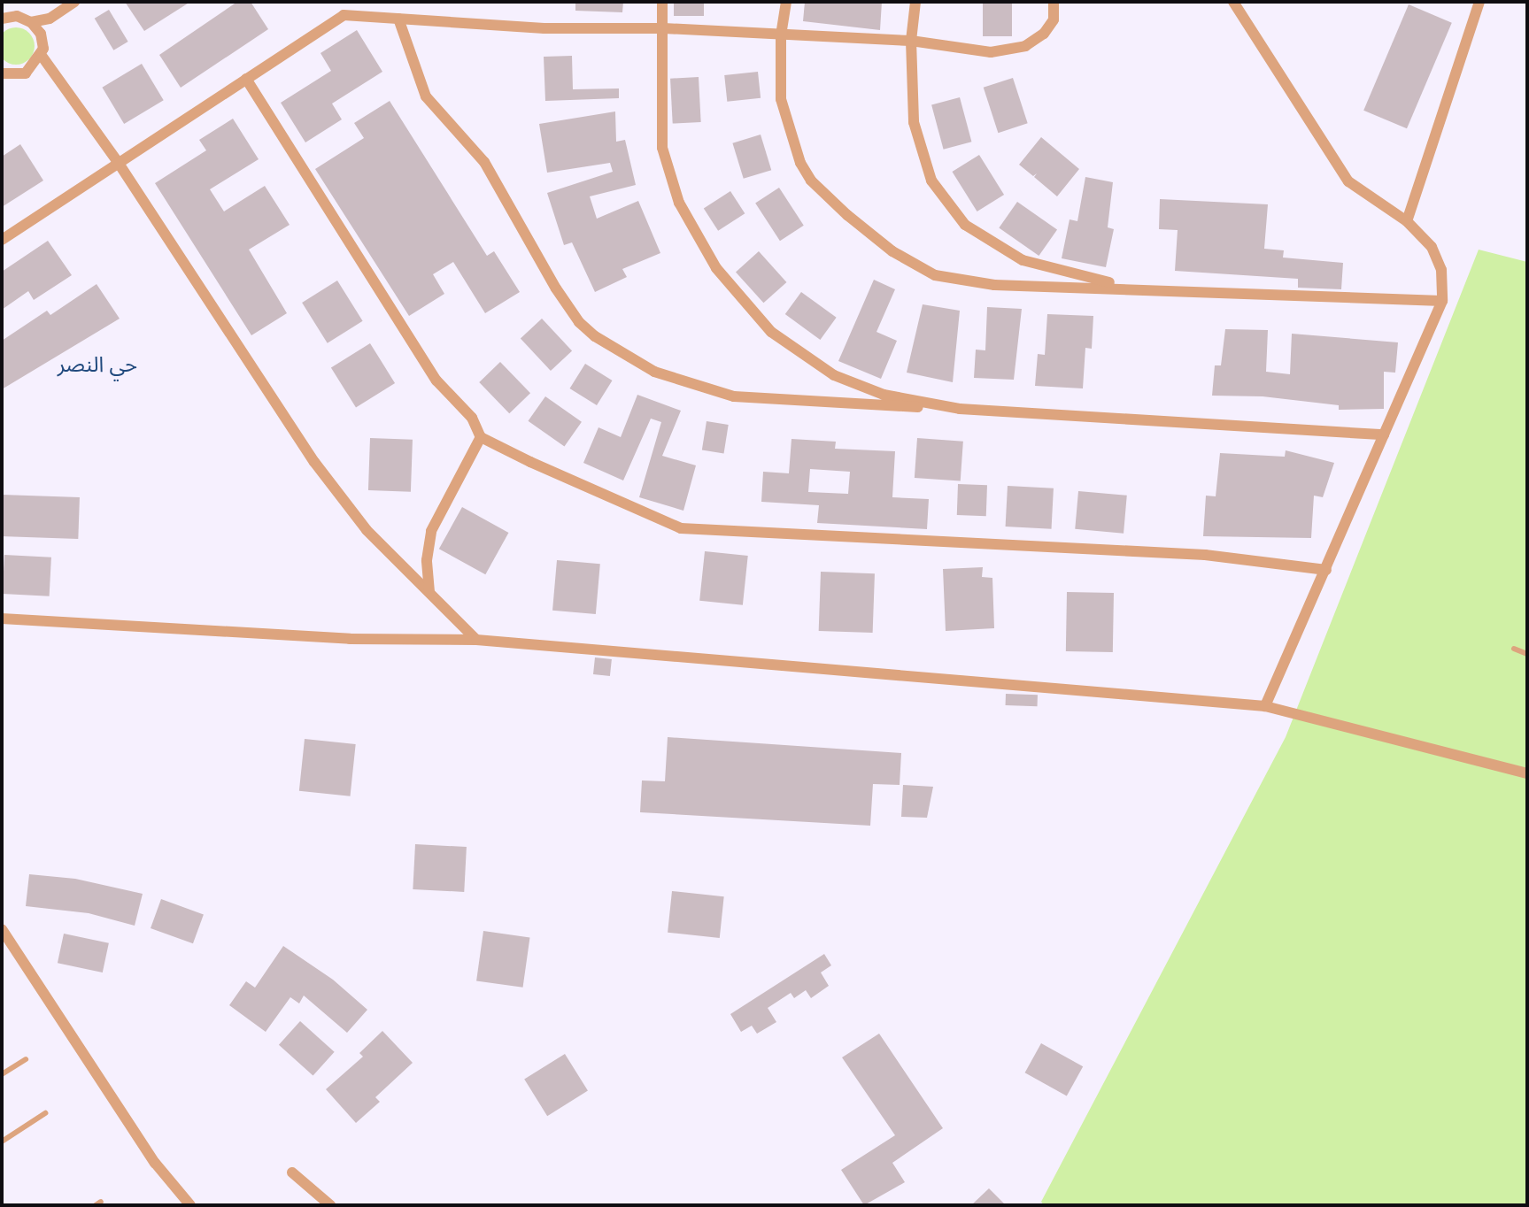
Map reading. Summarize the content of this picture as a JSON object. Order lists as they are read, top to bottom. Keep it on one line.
{"districts":["حي النصر"]}
